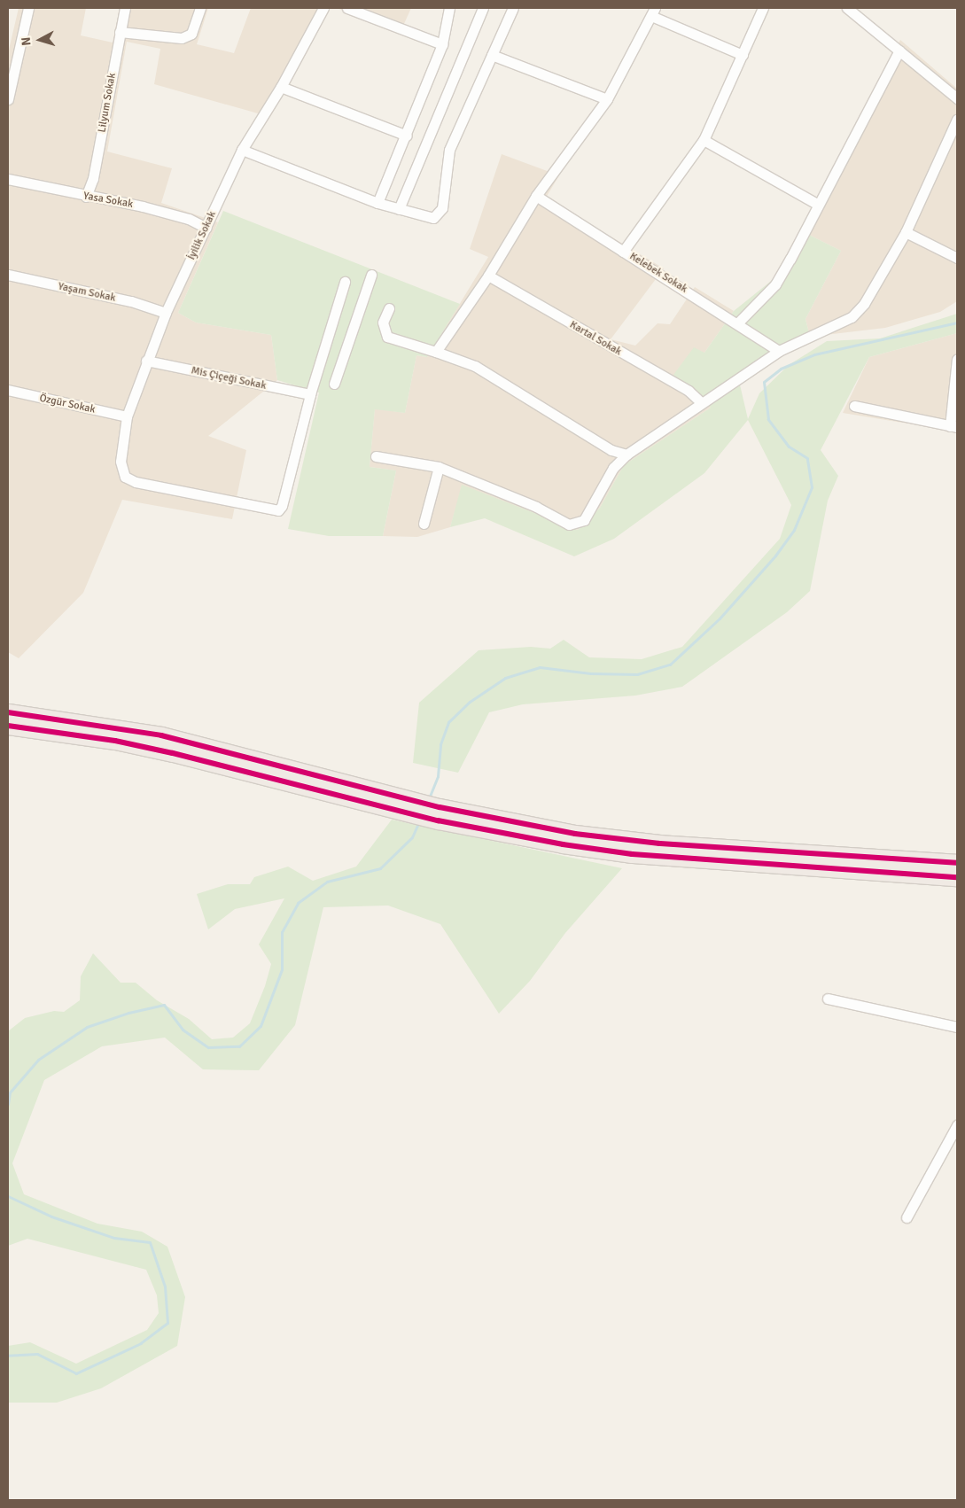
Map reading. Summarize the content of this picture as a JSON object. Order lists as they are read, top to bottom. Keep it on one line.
{"streets":{"street":["Lilyum Sokak","Yasa Sokak","İyilik Sokak","Kelebek Sokak","Yaşam Sokak","Kartal Sokak","Mis Çiçeği Sokak","Özgür Sokak"]},"crossings":[["Lilyum Sokak","Yasa Sokak"],["Yasa Sokak","İyilik Sokak"],["İyilik Sokak","Yaşam Sokak"],["İyilik Sokak","Mis Çiçeği Sokak"],["İyilik Sokak","Özgür Sokak"]],"north":"left"}
